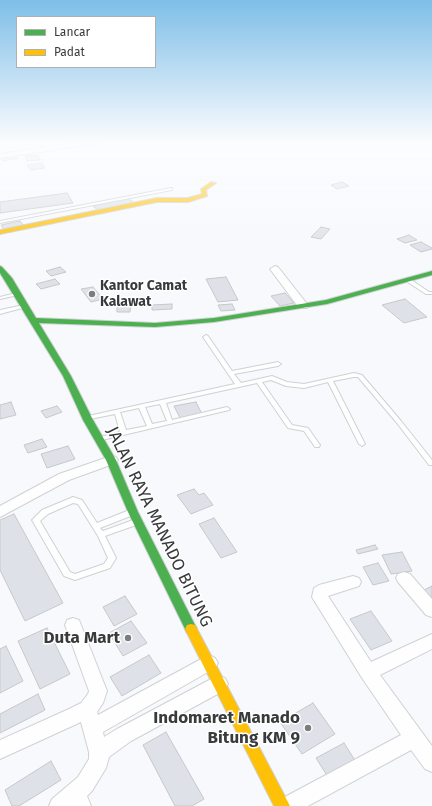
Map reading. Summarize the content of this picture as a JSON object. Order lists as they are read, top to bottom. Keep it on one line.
{"streets":{"main road":["JALAN RAYA MANADO BITUNG"]},"places":["Kantor Camat Kalawat","Duta Mart","Indomaret Manado Bitung KM 9"],"legend":["Lancar","Padat"]}
